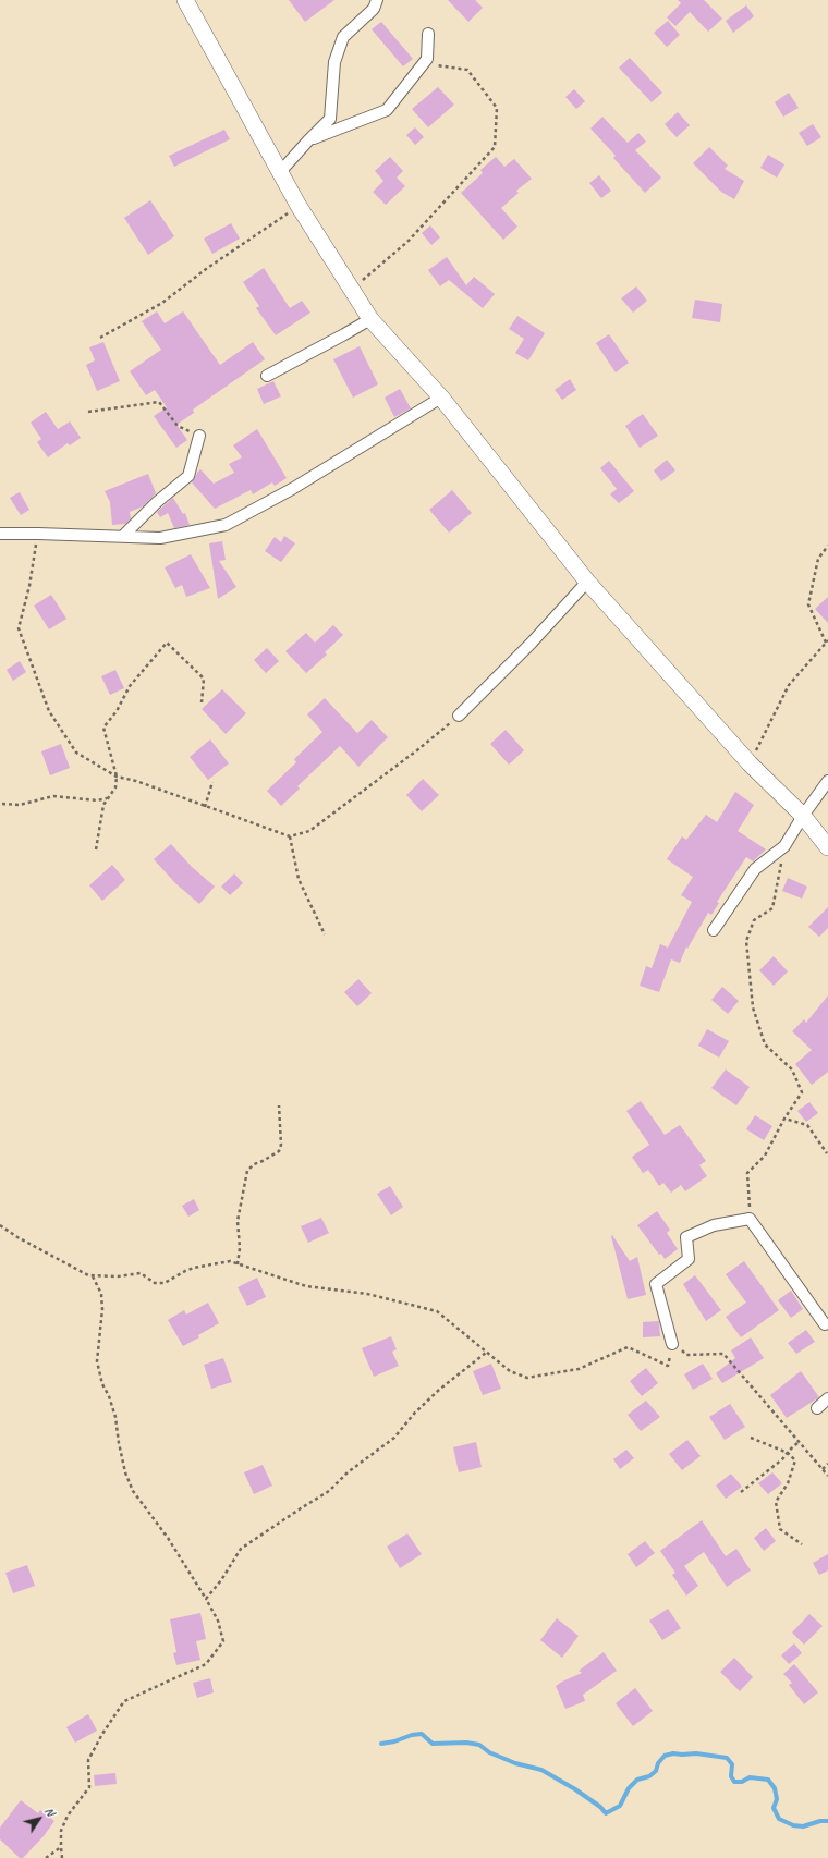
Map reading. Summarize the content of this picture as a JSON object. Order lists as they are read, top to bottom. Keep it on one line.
{"north":"top right"}
